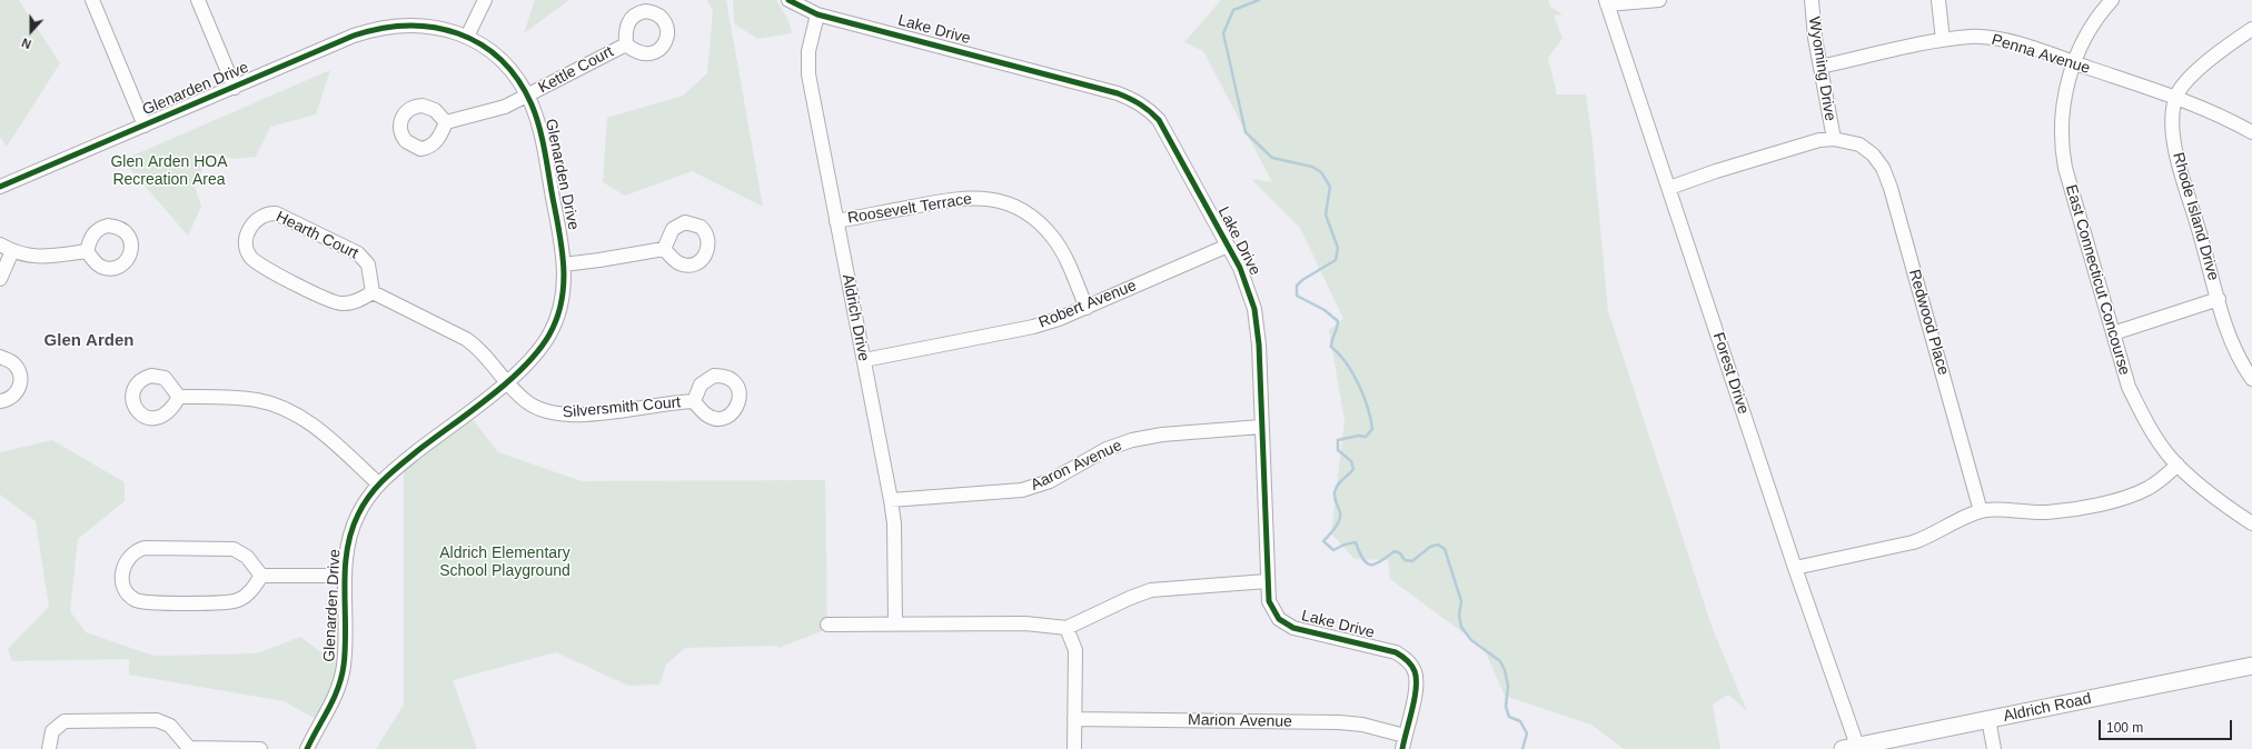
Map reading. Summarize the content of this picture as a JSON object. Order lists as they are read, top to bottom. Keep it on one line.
{"streets":{"main road":["Aldrich Road"],"street":["Lake Drive","Penna Avenue","Wyoming Drive","Kettle Court","Glenarden Drive","Roosevelt Terrace","Rhode Island Drive","Hearth Court","East Connecticut Concourse","Robert Avenue","Aldrich Drive","Redwood Place","Forest Drive","Silversmith Court","Aaron Avenue","Marion Avenue"]},"crossings":[["Lake Drive","Robert Avenue"],["Lake Drive","Aldrich Drive"],["Lake Drive","Aaron Avenue"],["Lake Drive","Marion Avenue"],["Penna Avenue","Wyoming Drive"],["Penna Avenue","Rhode Island Drive"],["Penna Avenue","East Connecticut Concourse"],["Wyoming Drive","Redwood Place"],["Kettle Court","Glenarden Drive"],["Glenarden Drive","Silversmith Court"],["Roosevelt Terrace","Robert Avenue"],["Roosevelt Terrace","Aldrich Drive"],["Robert Avenue","Aldrich Drive"],["Aldrich Drive","Aaron Avenue"],["Redwood Place","Forest Drive"],["Forest Drive","Aldrich Road"]],"districts":["Glen Arden"],"parks":["Glen Arden HOA Recreation Area","Aldrich Elementary School Playground"],"scale_bar":"100 m","north":"bottom"}
